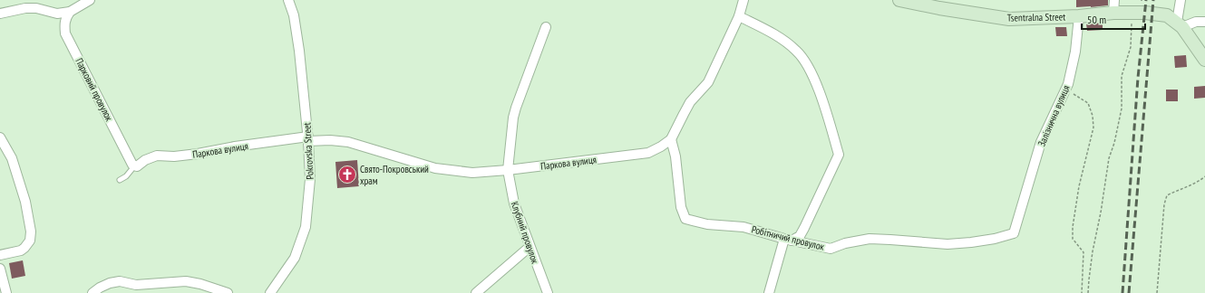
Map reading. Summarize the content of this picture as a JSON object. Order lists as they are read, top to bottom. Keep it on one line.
{"streets":{"street":["Tsentralna Street","Парковий провулок","Залізнична вулиця","Паркова вулиця","Pokrovska Street","Клубний провулок","Робітничий провулок"]},"crossings":[["Tsentralna Street","Залізнична вулиця"],["Парковий провулок","Паркова вулиця"],["Залізнична вулиця","Робітничий провулок"],["Паркова вулиця","Pokrovska Street"],["Паркова вулиця","Клубний провулок"],["Паркова вулиця","Робітничий провулок"]],"places":{"church":["Свято-Покровський храм"]},"scale_bar":"50 m"}
